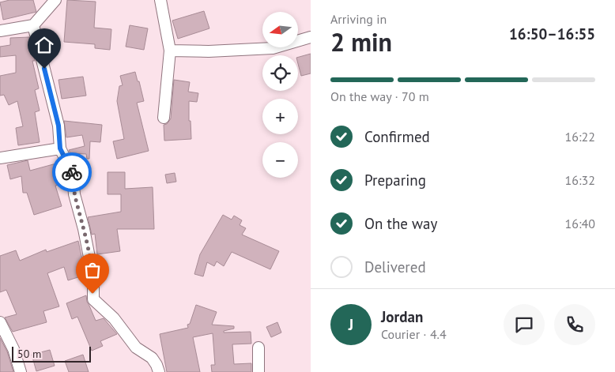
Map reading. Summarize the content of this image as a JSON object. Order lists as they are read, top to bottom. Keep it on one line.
{"scale_bar":"50 m","north":"left","page":{"heading":["2 min","Arriving in","16:50–16:55"],"panel":["Jordan","Courier · 4.4"],"map_buttons":["+","−"],"bar":"On the way · 70 m","list":[["Confirmed","16:22"],["Preparing","16:32"],["On the way","16:40"],"Delivered"],"round":"J","scale":"50 m"}}
